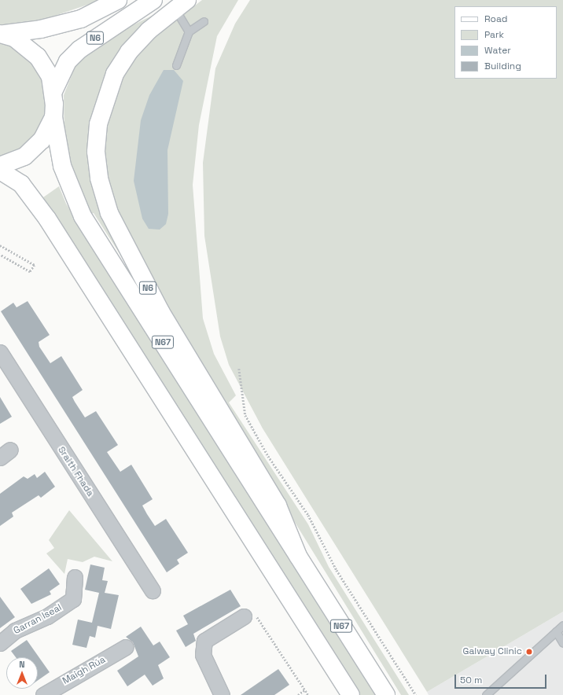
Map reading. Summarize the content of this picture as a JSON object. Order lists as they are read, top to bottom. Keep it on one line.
{"streets":{"main road":["N6","N67"],"street":["Sraith Fhada","Garran Iseal","Maigh Rúa"]},"crossings":[["N6","N67"]],"places":["Galway Clinic"],"legend":["Road","Park","Water","Building"],"scale_bar":"50 m","north":"top"}
